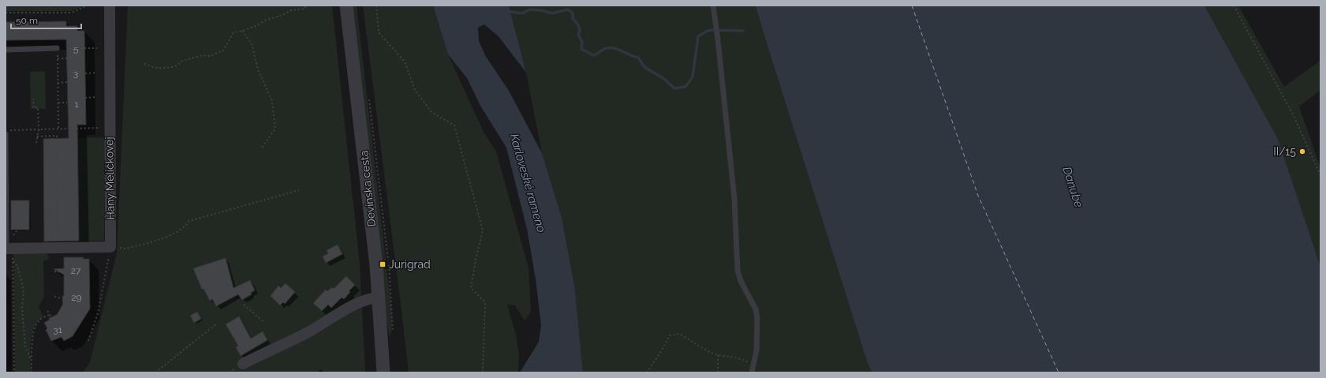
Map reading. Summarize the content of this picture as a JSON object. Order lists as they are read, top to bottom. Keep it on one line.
{"streets":{"street":["Hany Meličkovej","Devínska cesta"]},"water":["Karloveské rameno","Danube"],"places":{"other":["II/15"],"transit":["Jurigrad"]},"house_numbers":["5","3","1","27","29","31"],"scale_bar":"50 m"}
